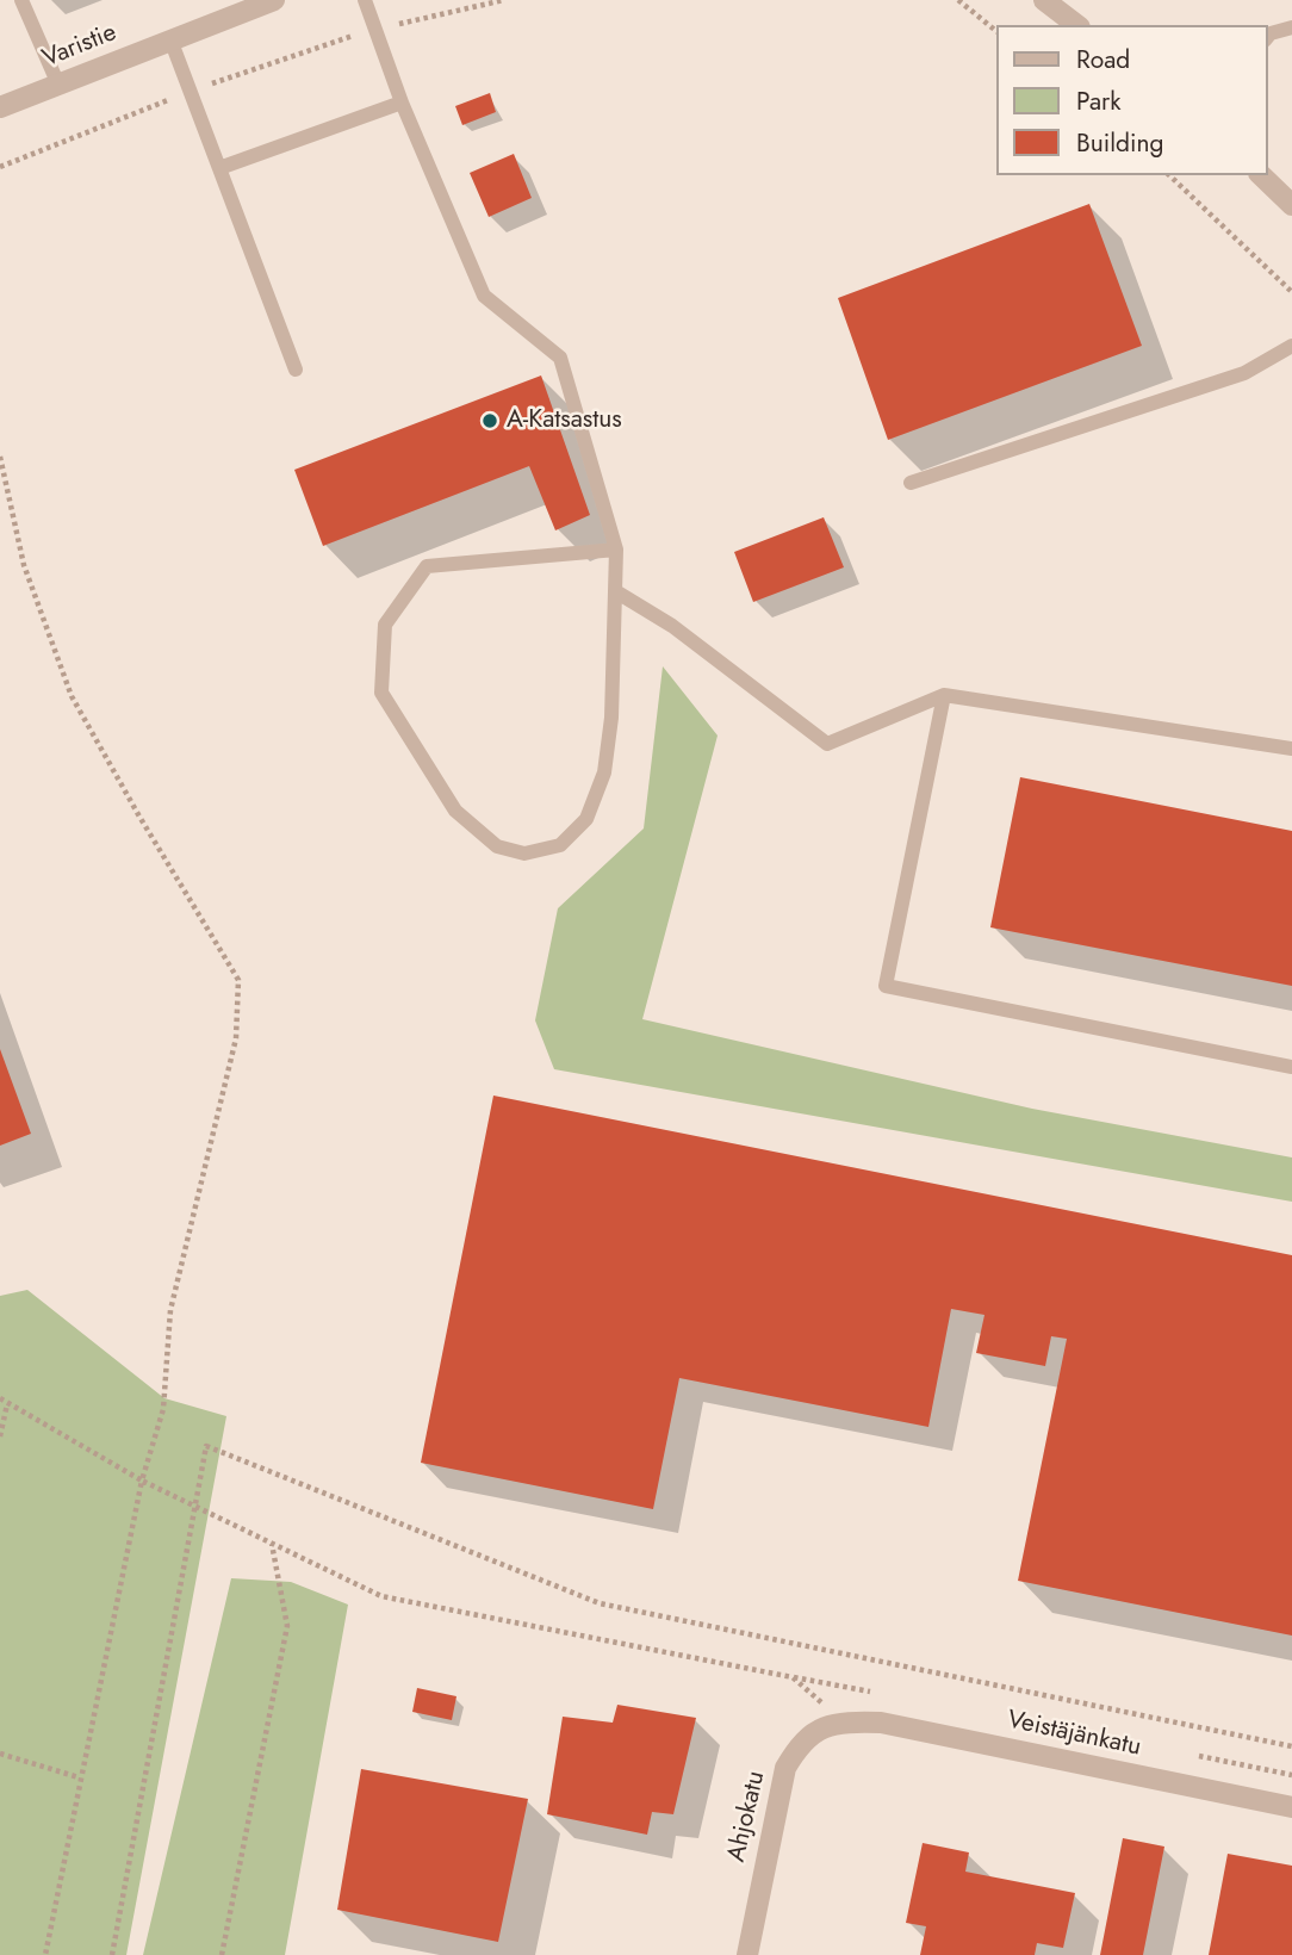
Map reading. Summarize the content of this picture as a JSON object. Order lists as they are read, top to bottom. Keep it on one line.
{"streets":{"street":["Varistie","Veistäjänkatu","Ahjokatu"]},"crossings":[["Veistäjänkatu","Ahjokatu"]],"places":["A-Katsastus"],"legend":["Road","Park","Building"]}
